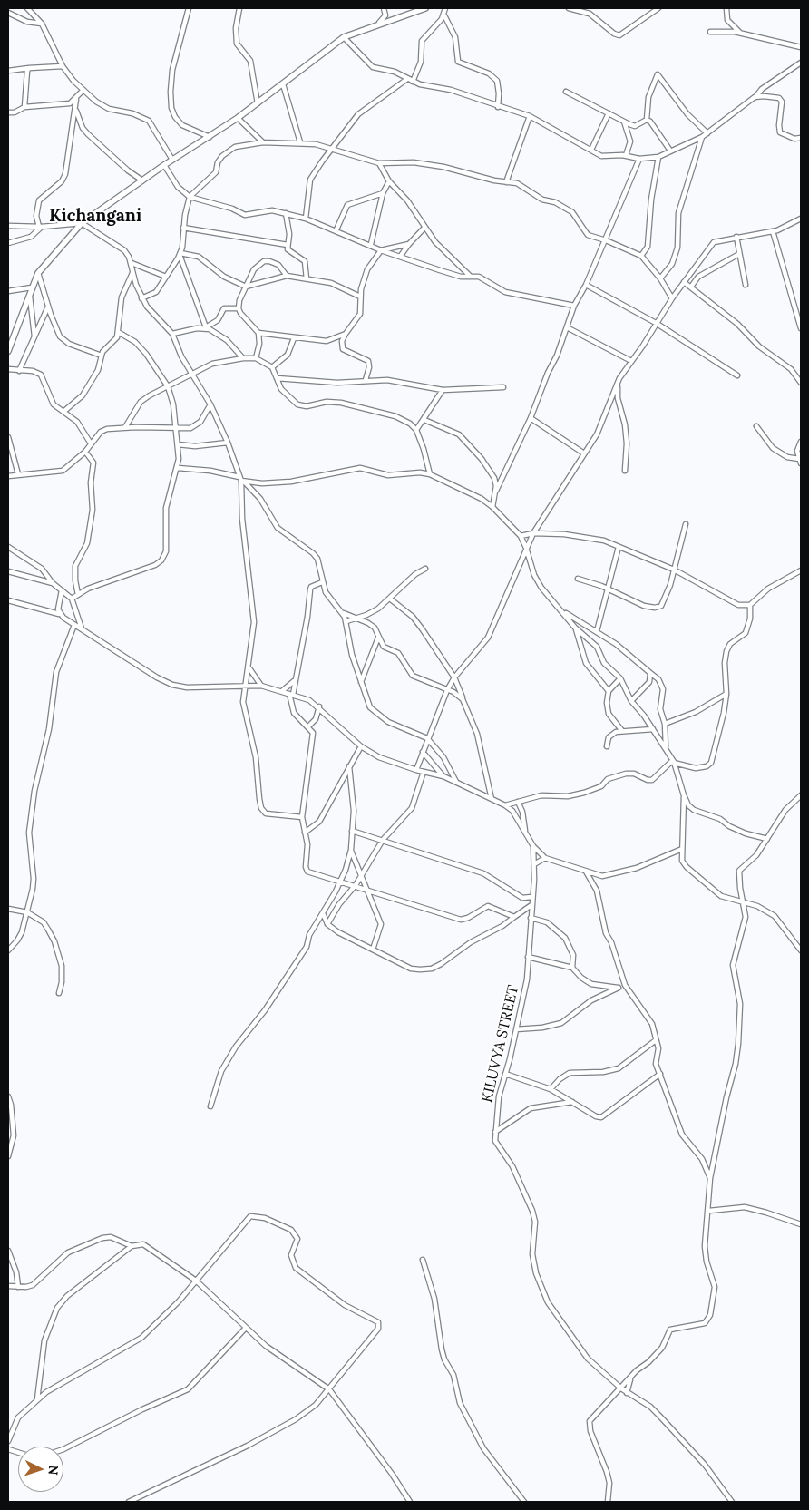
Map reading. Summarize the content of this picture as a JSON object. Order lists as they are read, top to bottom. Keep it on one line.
{"streets":{"street":["KILUVYA STREET"]},"districts":["Kichangani"],"north":"right"}
